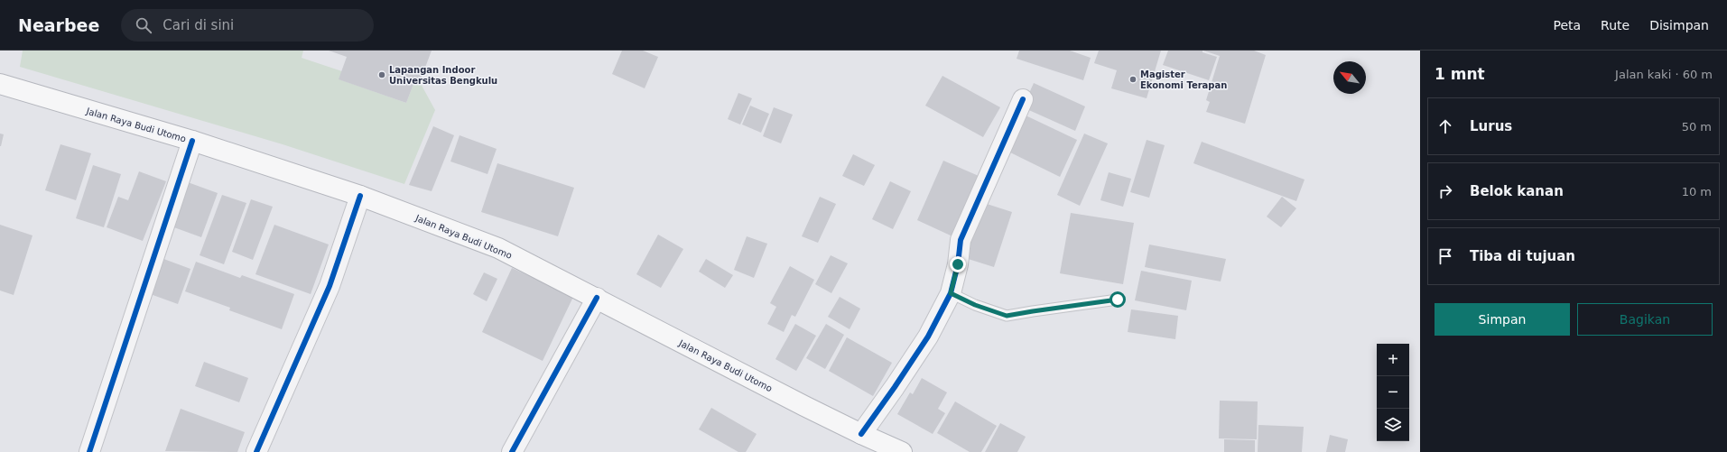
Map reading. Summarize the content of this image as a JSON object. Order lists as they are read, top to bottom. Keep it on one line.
{"streets":{"highway":["Jalan Raya Budi Utomo"]},"places":["Lapangan Indoor Universitas Bengkulu","Magister Ekonomi Terapan"],"north":"top left","page":{"header":"Nearbee","search":"Cari di sini","nav":["Peta","Rute","Disimpan"],"heading":["1 mnt","Jalan kaki · 60 m"],"list":[["Lurus","50 m"],["Belok kanan","10 m"],"Tiba di tujuan"],"buttons":["Simpan","Bagikan"],"map_buttons":["+","−"]}}
